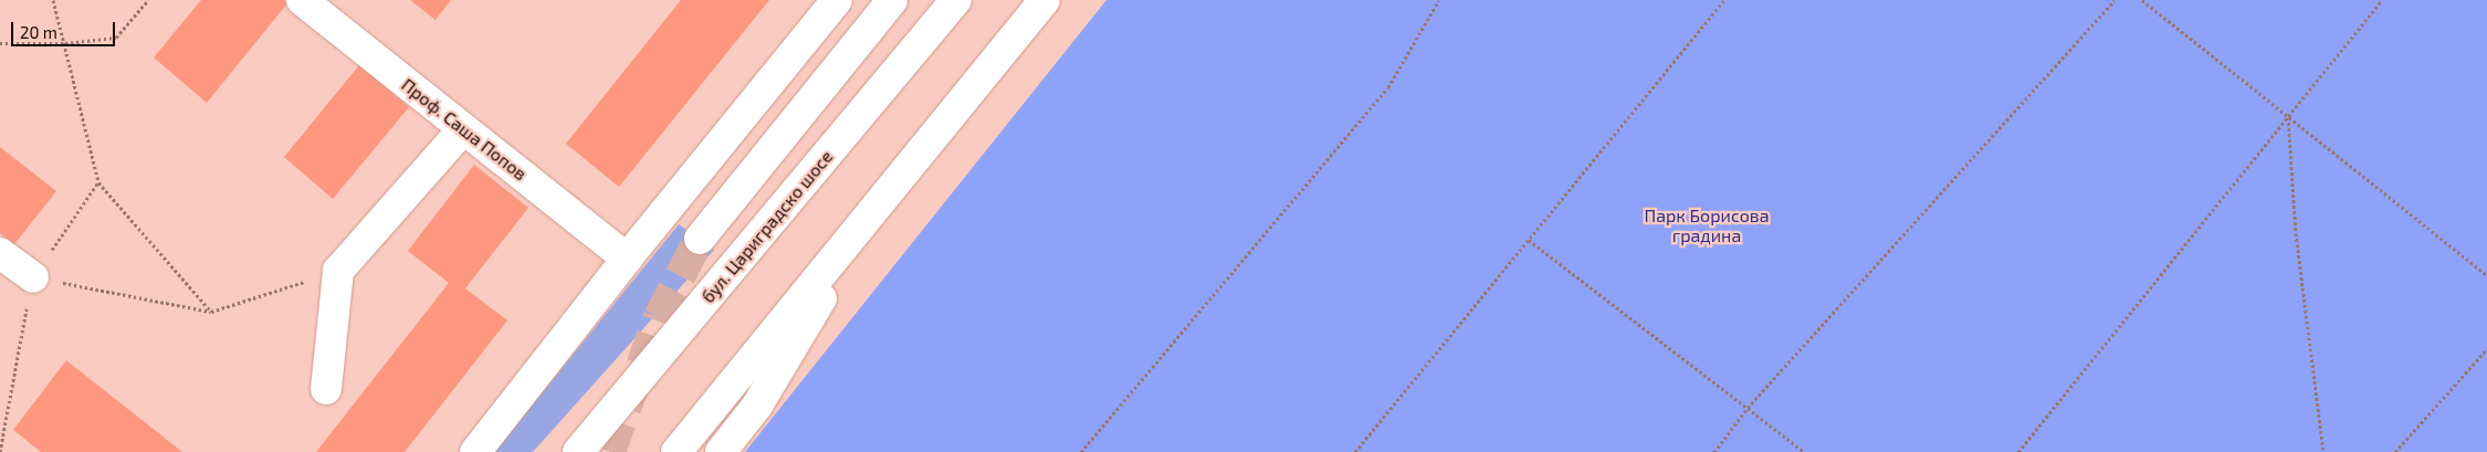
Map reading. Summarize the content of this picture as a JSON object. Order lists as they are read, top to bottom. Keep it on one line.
{"streets":{"main road":["Проф. Саша Попов","бул. Цариградско шосе"]},"parks":["Парк Борисова градина"],"scale_bar":"20 m"}
